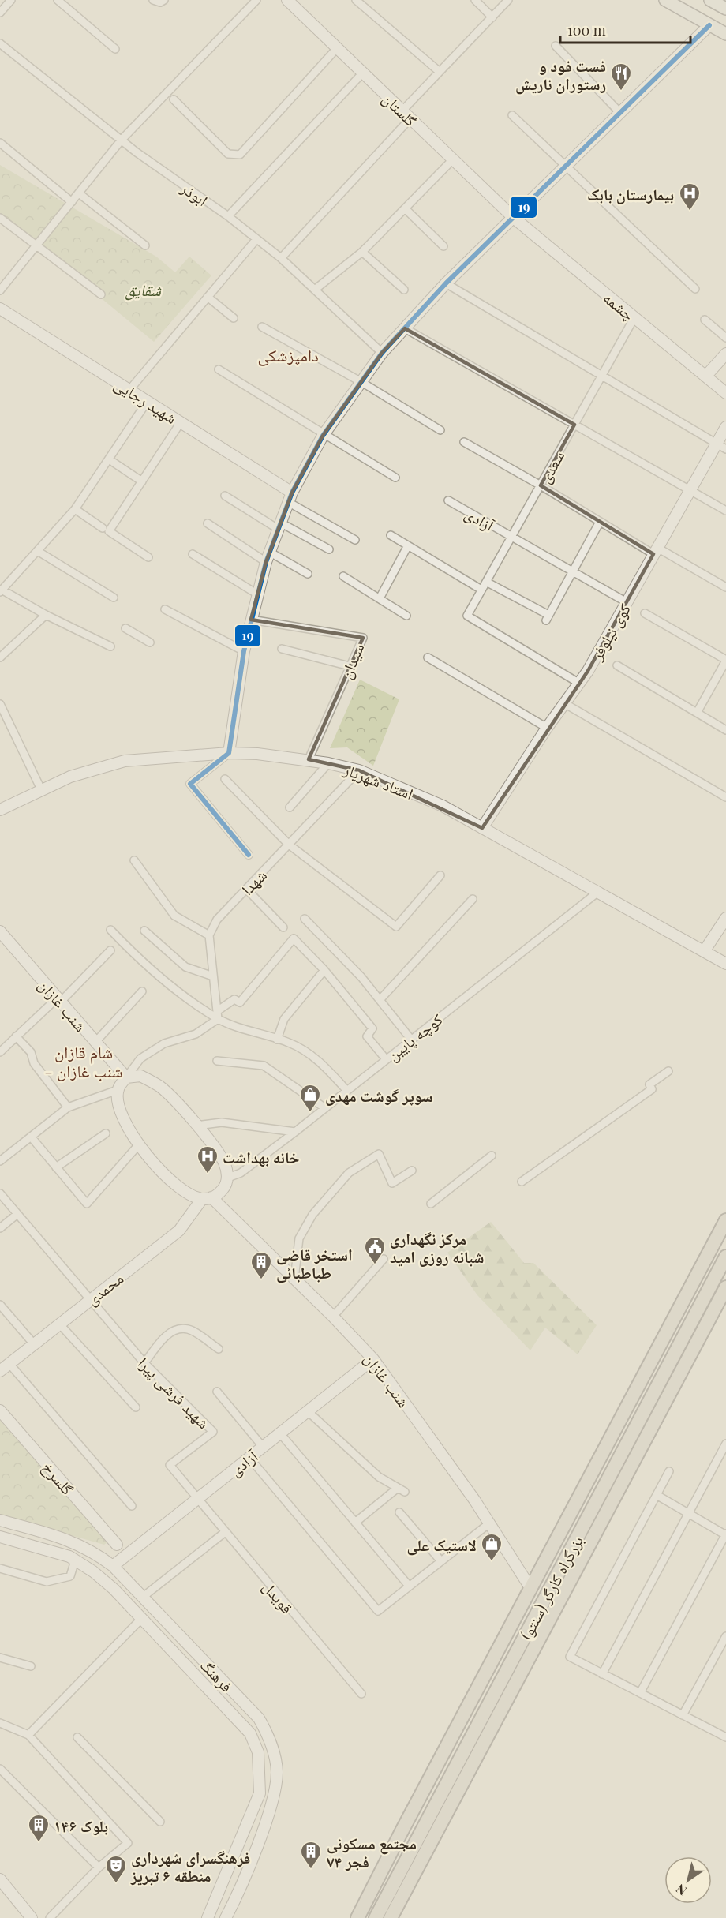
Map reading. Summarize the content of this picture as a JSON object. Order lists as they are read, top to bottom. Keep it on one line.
{"streets":{"highway":["بزرگراه کارگر (سنتو)"],"main road":["گلستان","چشمه","شهید رجایی","آزادی","کوی نیلوفر","استاد شهریار","شنب غازان","محمدی","گلسرخ","فرهنگ"],"street":["ابوذر","سعدی","سیدان","شهدا","کوچه پایین","شهید فرشی پیرا","قویدل"]},"crossings":[["گلستان","چشمه"],["چشمه","سعدی"],["سعدی","آزادی"],["سعدی","کوی نیلوفر"],["آزادی","کوی نیلوفر"],["آزادی","شنب غازان"],["آزادی","شهید فرشی پیرا"],["آزادی","قویدل"],["آزادی","فرهنگ"],["کوی نیلوفر","استاد شهریار"],["سیدان","استاد شهریار"],["استاد شهریار","شهدا"],["استاد شهریار","کوچه پایین"],["شنب غازان","محمدی"],["کوچه پایین","محمدی"],["محمدی","شهید فرشی پیرا"],["شهید فرشی پیرا","قویدل"]],"districts":["دامپزشکی","شام قازان - شنب غازان"],"parks":["شقایق"],"places":{"restaurant":["فست فود و رستوران ناریش"],"hospital":["بیمارستان بابک","خانه بهداشت"],"shop":["سوپر گوشت مهدی","لاستیک علی"],"public building":["مرکز نگهداری شبانه روزی امید"],"building":["استخر قاضی طباطبائی","بلوک ۱۴۶","مجتمع مسکونی فجر ۷۴"],"theatre":["فرهنگسرای شهرداری منطقه ۶ تبریز"]},"lines":["transit line 19"],"scale_bar":"100 m","north":"bottom left"}
